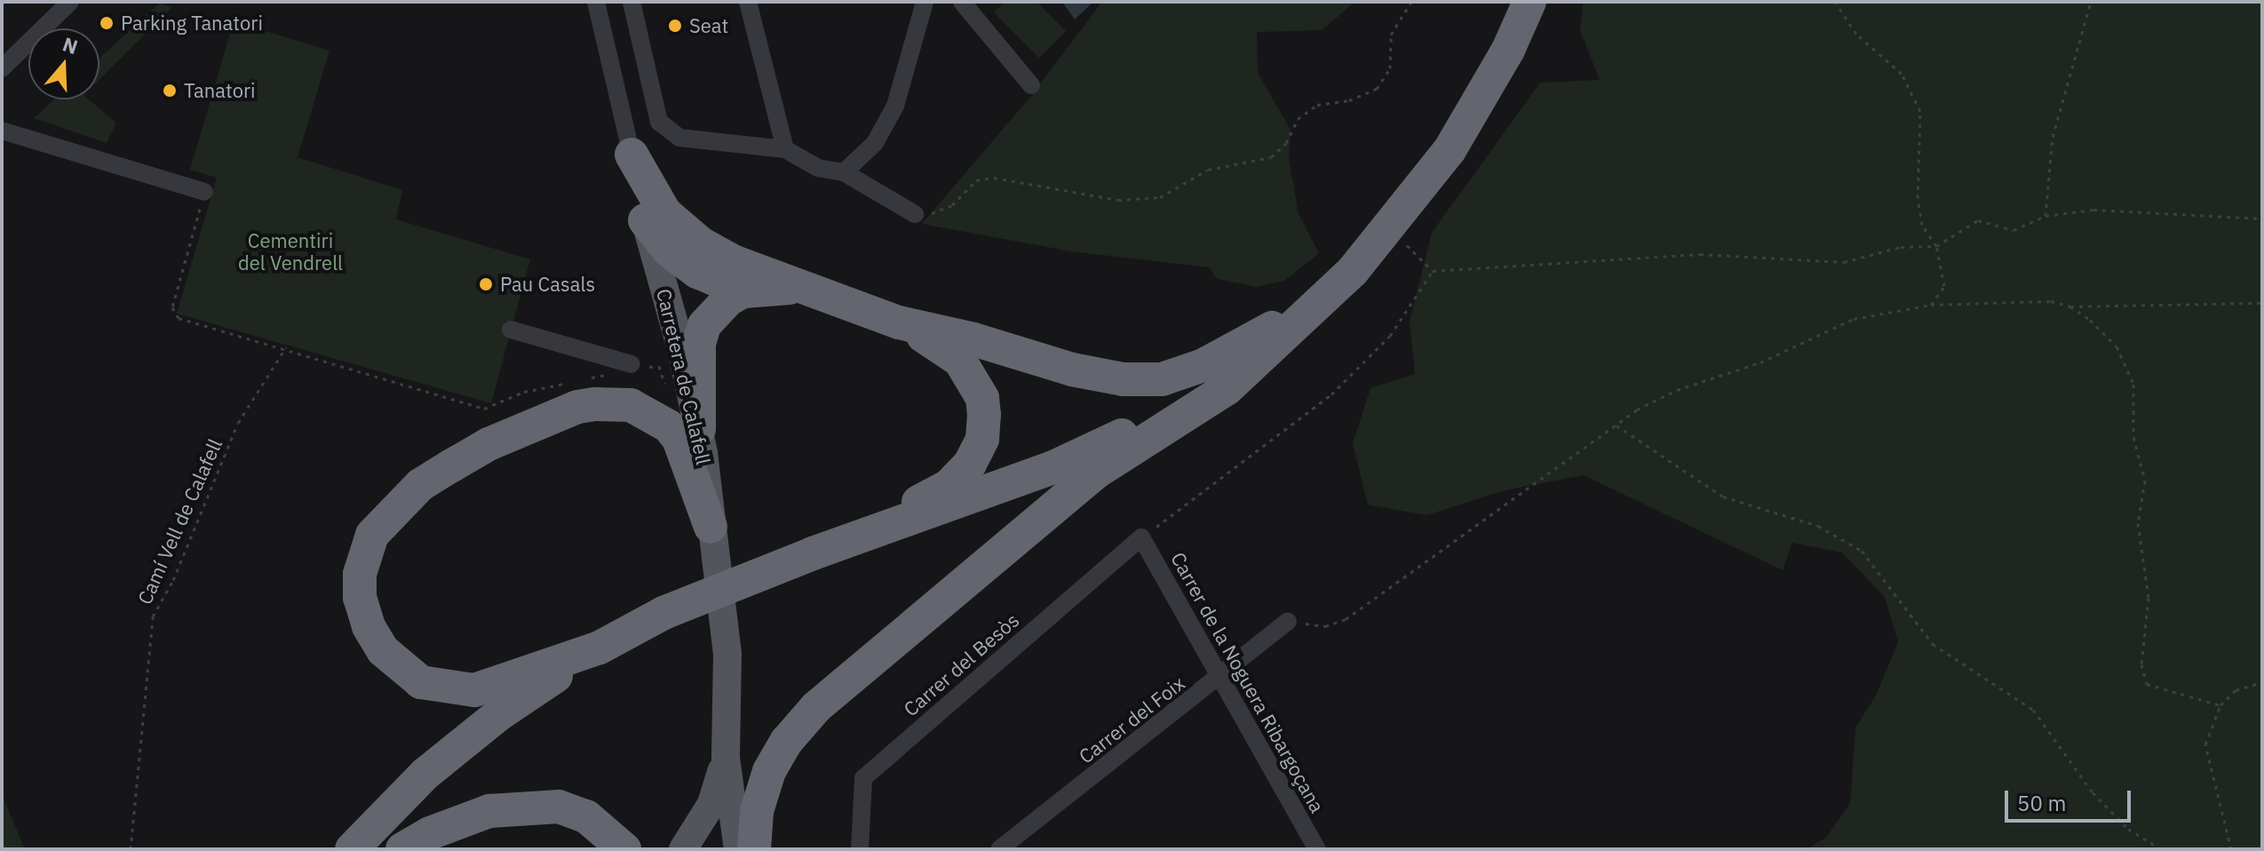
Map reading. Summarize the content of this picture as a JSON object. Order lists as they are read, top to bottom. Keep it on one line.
{"streets":{"main road":["Carretera de Calafell"],"street":["Carrer del Besòs","Carrer de la Noguera Ribargoçana","Carrer del Foix"],"path":["Camí Vell de Calafell"]},"crossings":[["Carrer del Besòs","Carrer de la Noguera Ribargoçana"],["Carrer de la Noguera Ribargoçana","Carrer del Foix"]],"parks":["Cementiri del Vendrell"],"places":["Parking Tanatori","Seat","Tanatori","Pau Casals"],"scale_bar":"50 m","north":"top"}
